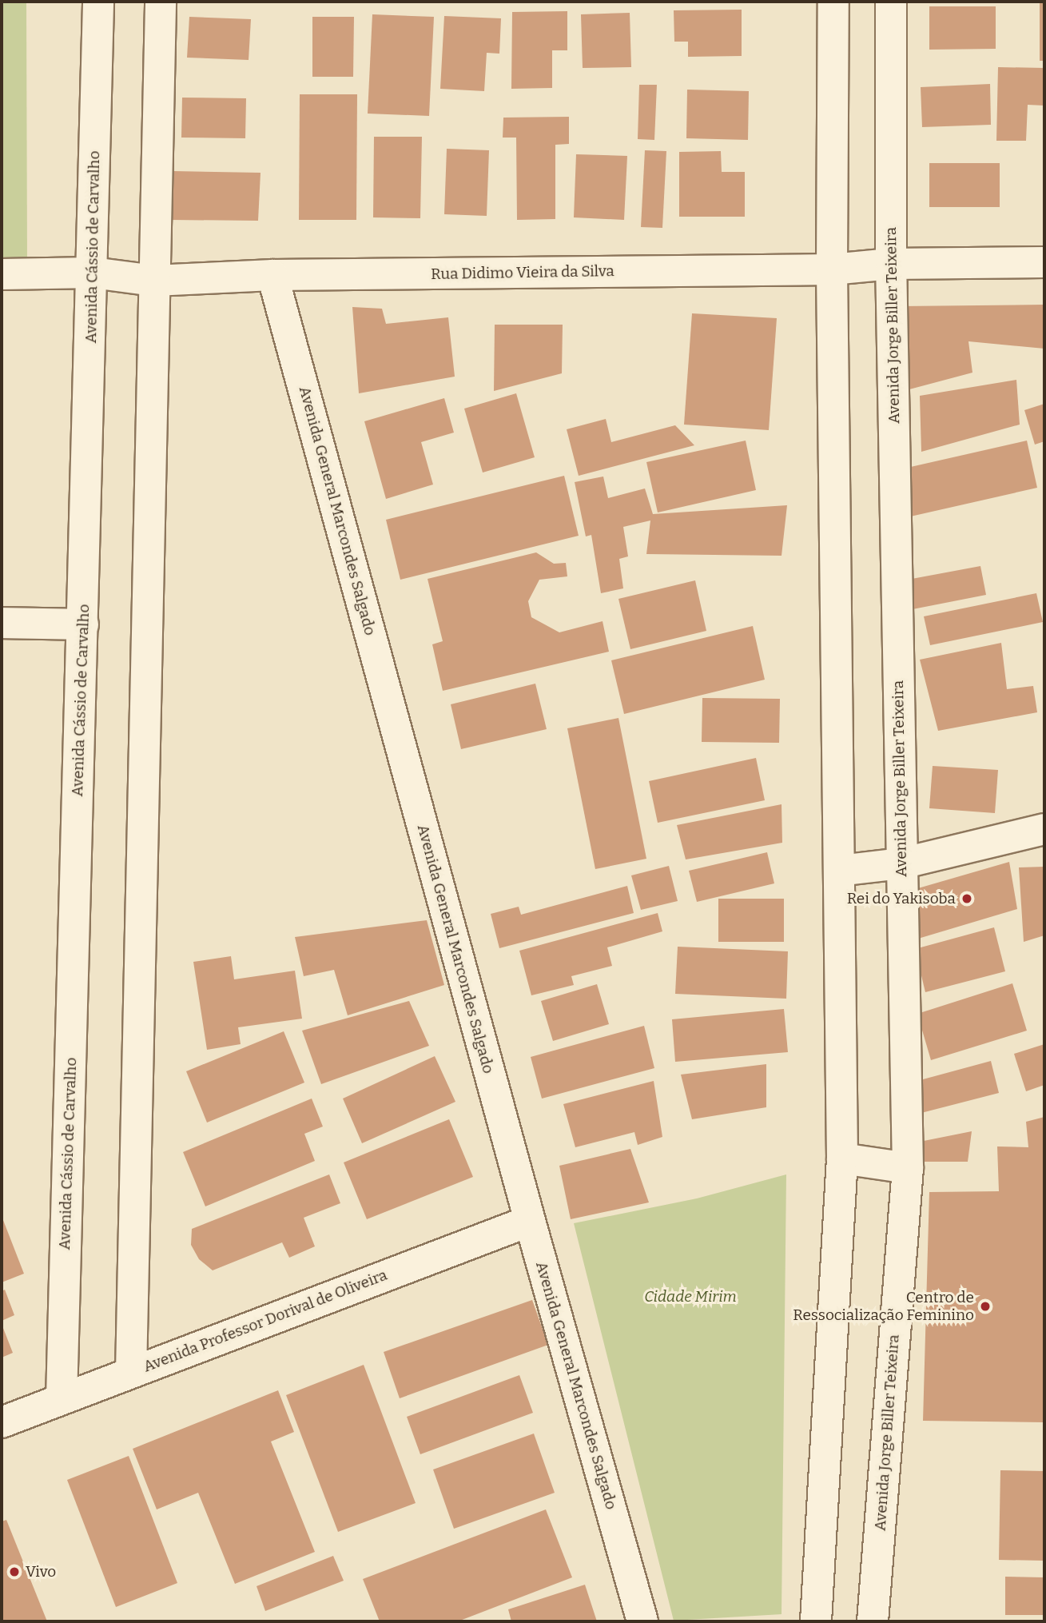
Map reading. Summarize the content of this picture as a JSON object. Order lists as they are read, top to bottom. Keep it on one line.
{"streets":{"street":["Avenida Cássio de Carvalho","Rua Didimo Vieira da Silva","Avenida Jorge Biller Teixeira","Avenida General Marcondes Salgado","Avenida Professor Dorival de Oliveira"]},"crossings":[["Avenida Cássio de Carvalho","Rua Didimo Vieira da Silva"],["Avenida Cássio de Carvalho","Avenida Professor Dorival de Oliveira"],["Rua Didimo Vieira da Silva","Avenida Jorge Biller Teixeira"],["Rua Didimo Vieira da Silva","Avenida General Marcondes Salgado"],["Avenida General Marcondes Salgado","Avenida Professor Dorival de Oliveira"]],"parks":["Cidade Mirim"],"places":["Rei do Yakisoba","Centro de Ressocialização Feminino","Vivo"]}
